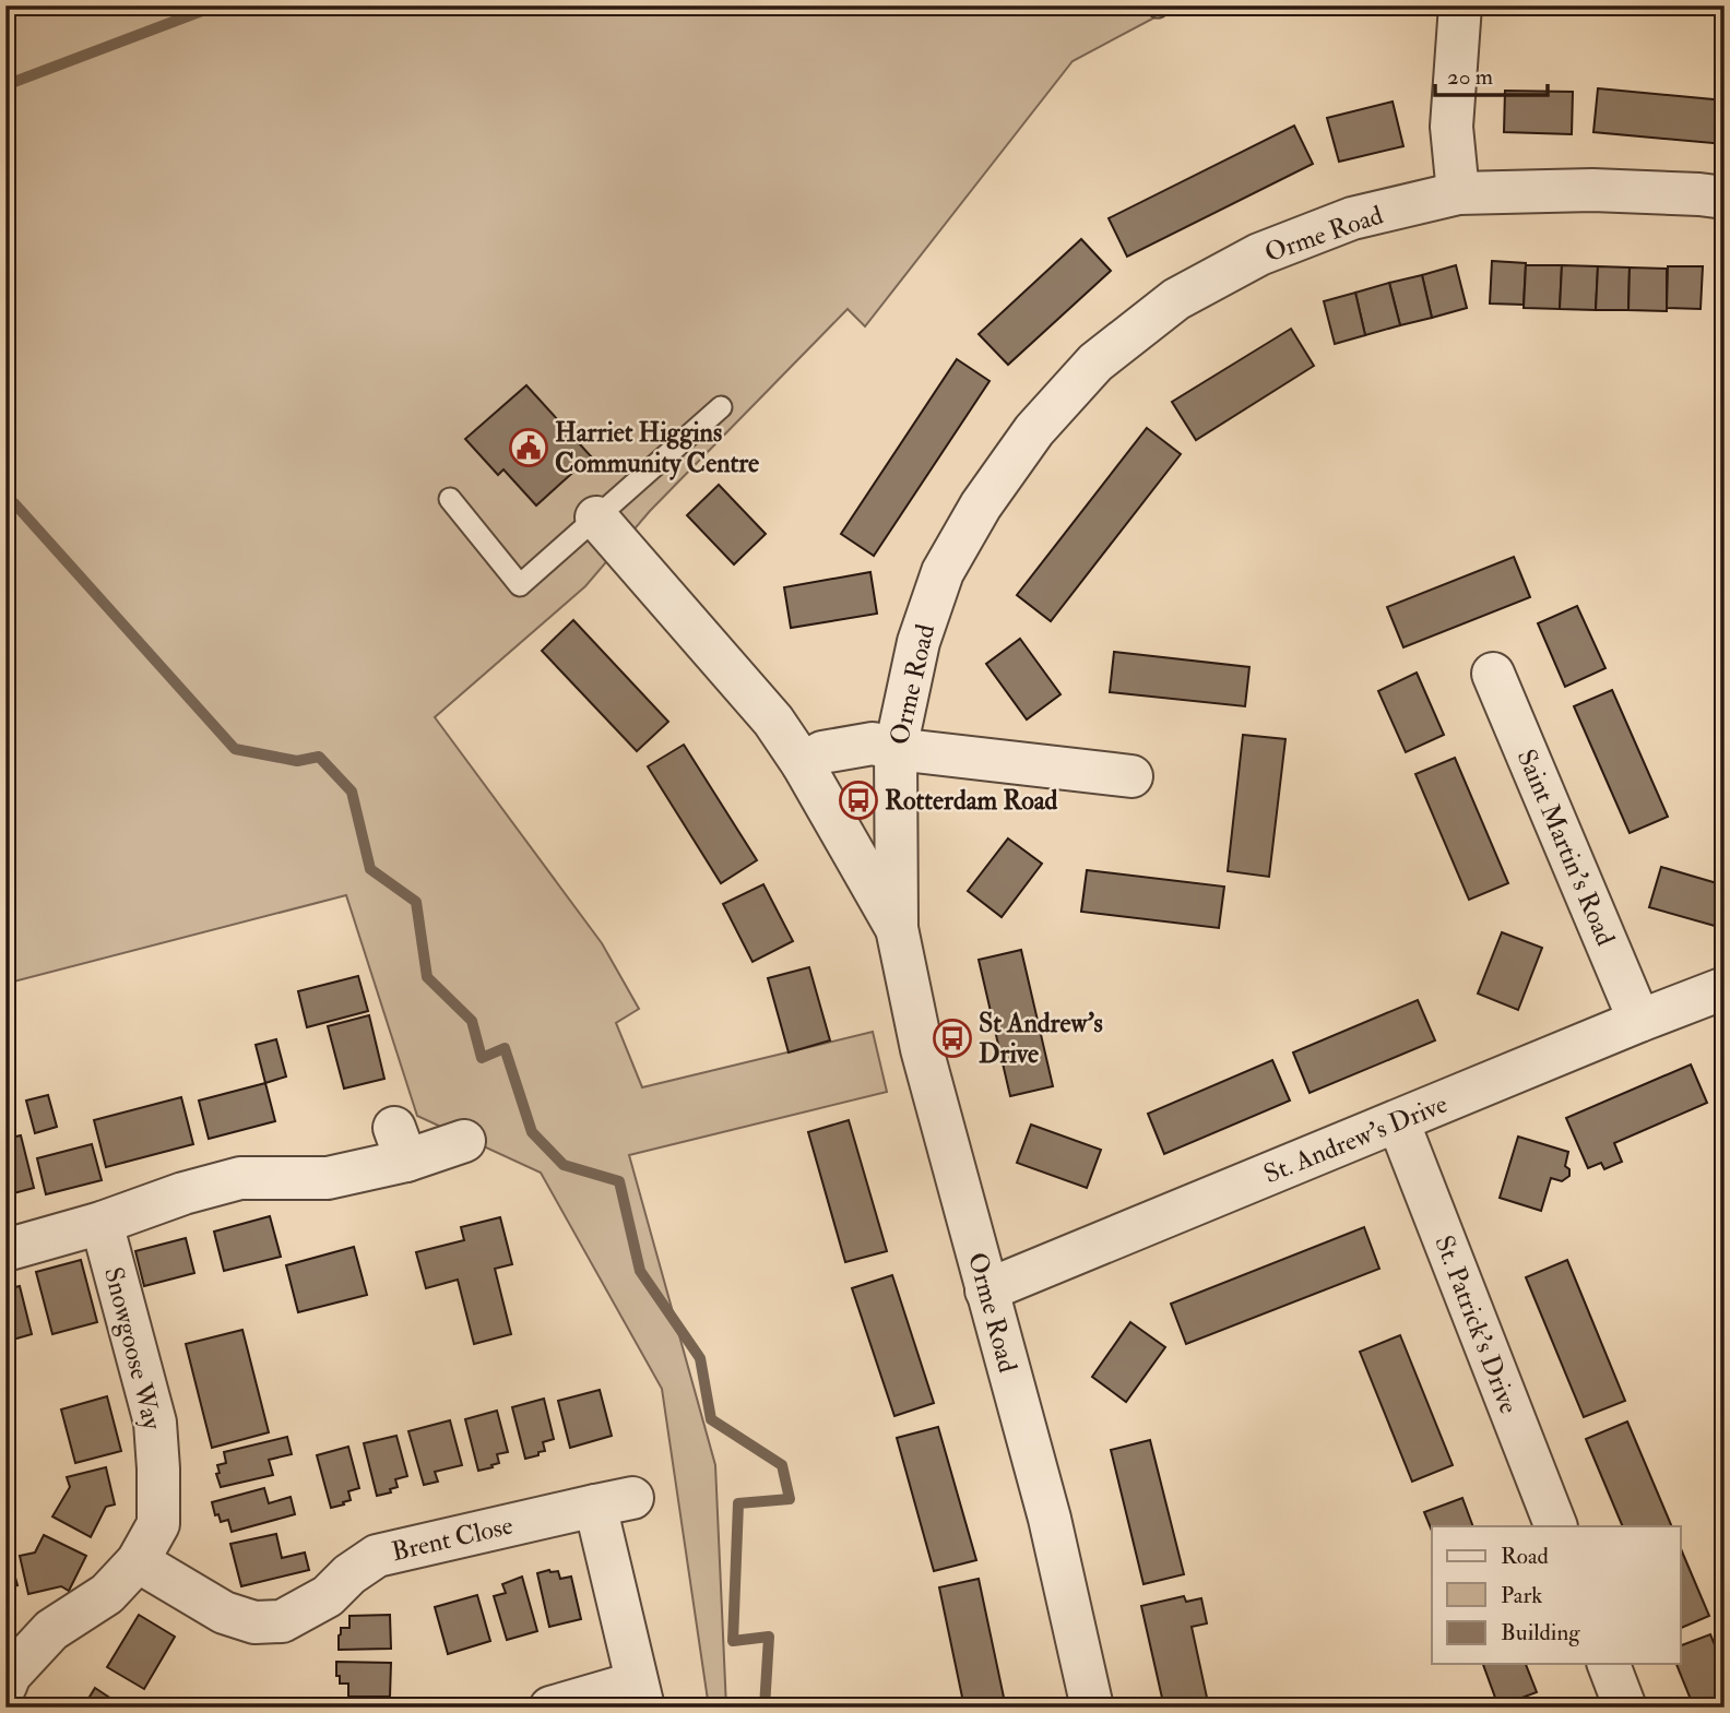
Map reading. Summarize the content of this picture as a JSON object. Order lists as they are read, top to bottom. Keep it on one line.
{"streets":{"street":["Orme Road","Saint Martin's Road","St. Andrew's Drive","St. Patrick's Drive","Snowgoose Way","Brent Close"]},"crossings":[["Orme Road","St. Andrew's Drive"],["Saint Martin's Road","St. Andrew's Drive"],["St. Andrew's Drive","St. Patrick's Drive"],["Snowgoose Way","Brent Close"]],"places":{"public building":["Harriet Higgins Community Centre"],"bus stop":["Rotterdam Road","St Andrew's Drive"]},"legend":["Road","Park","Building"],"scale_bar":"20 m"}
